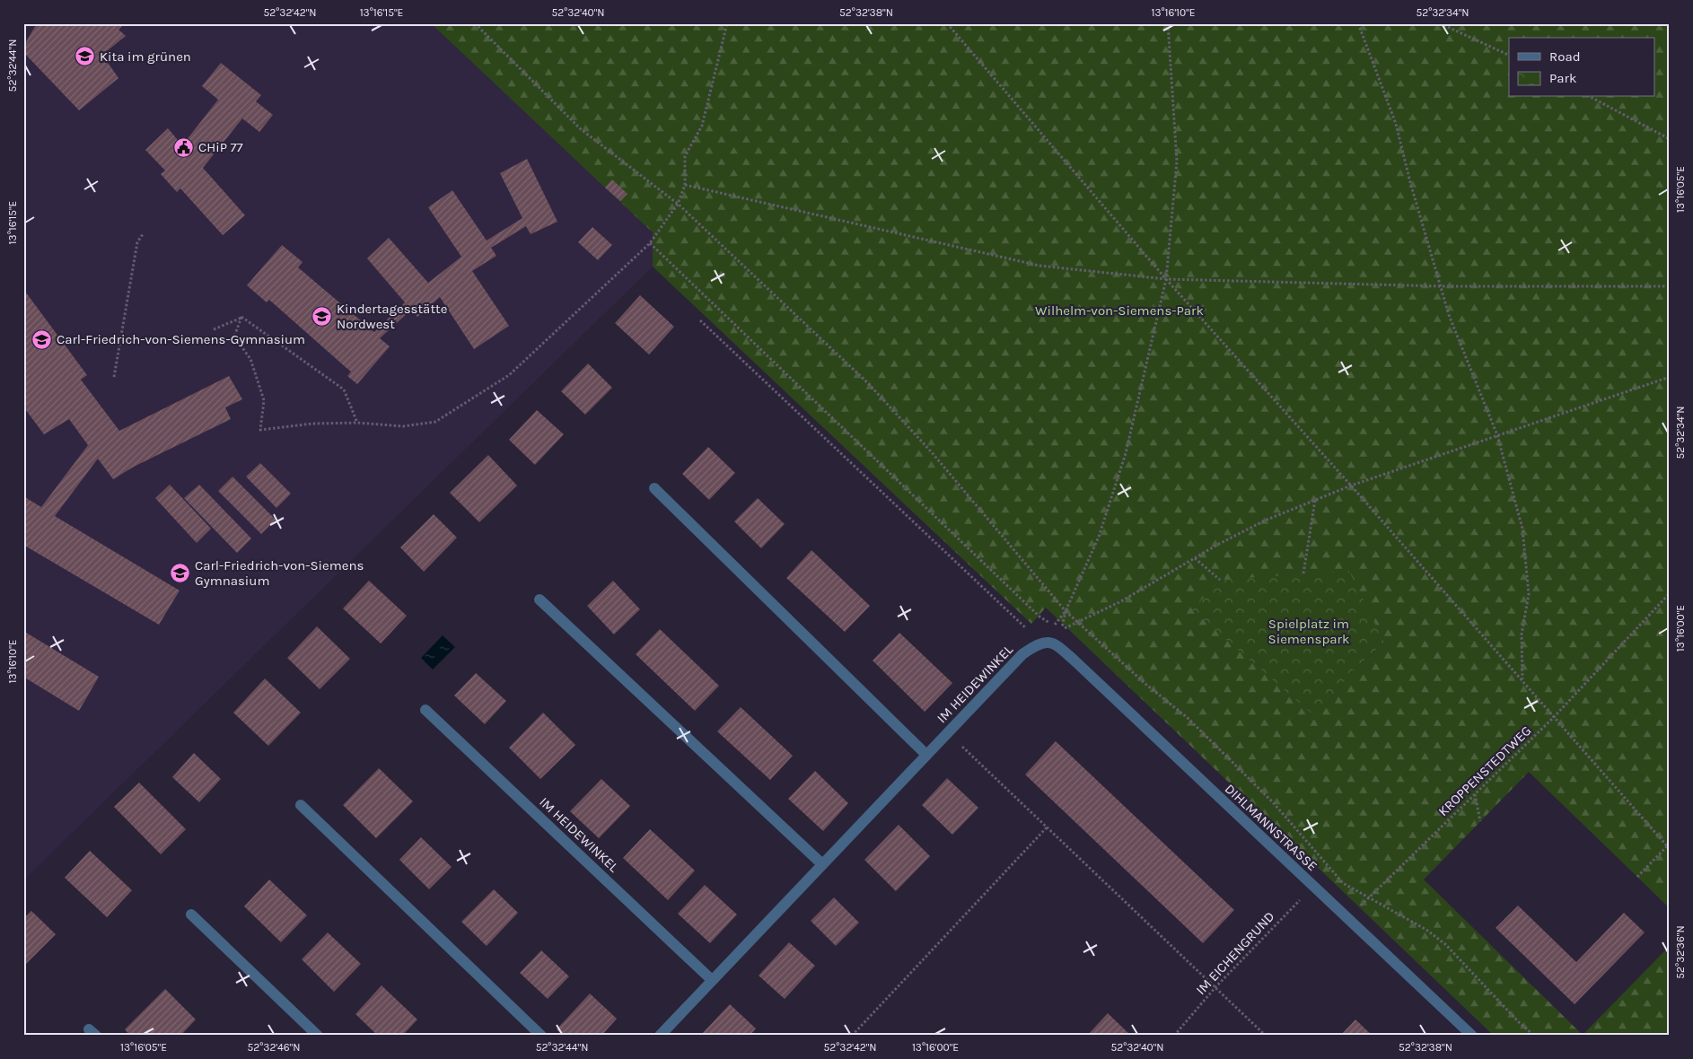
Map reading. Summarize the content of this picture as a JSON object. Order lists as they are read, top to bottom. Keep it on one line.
{"streets":{"street":["IM HEIDEWINKEL","DIHLMANNSTRASSE"],"path":["KROPPENSTEDTWEG","IM EICHENGRUND"]},"crossings":[["IM HEIDEWINKEL","DIHLMANNSTRASSE"],["KROPPENSTEDTWEG","DIHLMANNSTRASSE"],["DIHLMANNSTRASSE","IM EICHENGRUND"]],"parks":["Wilhelm-von-Siemens-Park","Spielplatz im Siemenspark"],"places":{"school or university":["Kita im grünen","Kindertagesstätte Nordwest","Carl-Friedrich-von-Siemens-Gymnasium","Carl-Friedrich-von-Siemens Gymnasium"],"public building":["CHiP 77"]},"legend":["Road","Park"],"coordinates":["52°32'42\"N","13°16'15\"E","52°32'40\"N","52°32'38\"N","13°16'10\"E","52°32'34\"N","52°32'44\"N","13°16'05\"E","13°16'00\"E","52°32'36\"N","52°32'46\"N"]}
